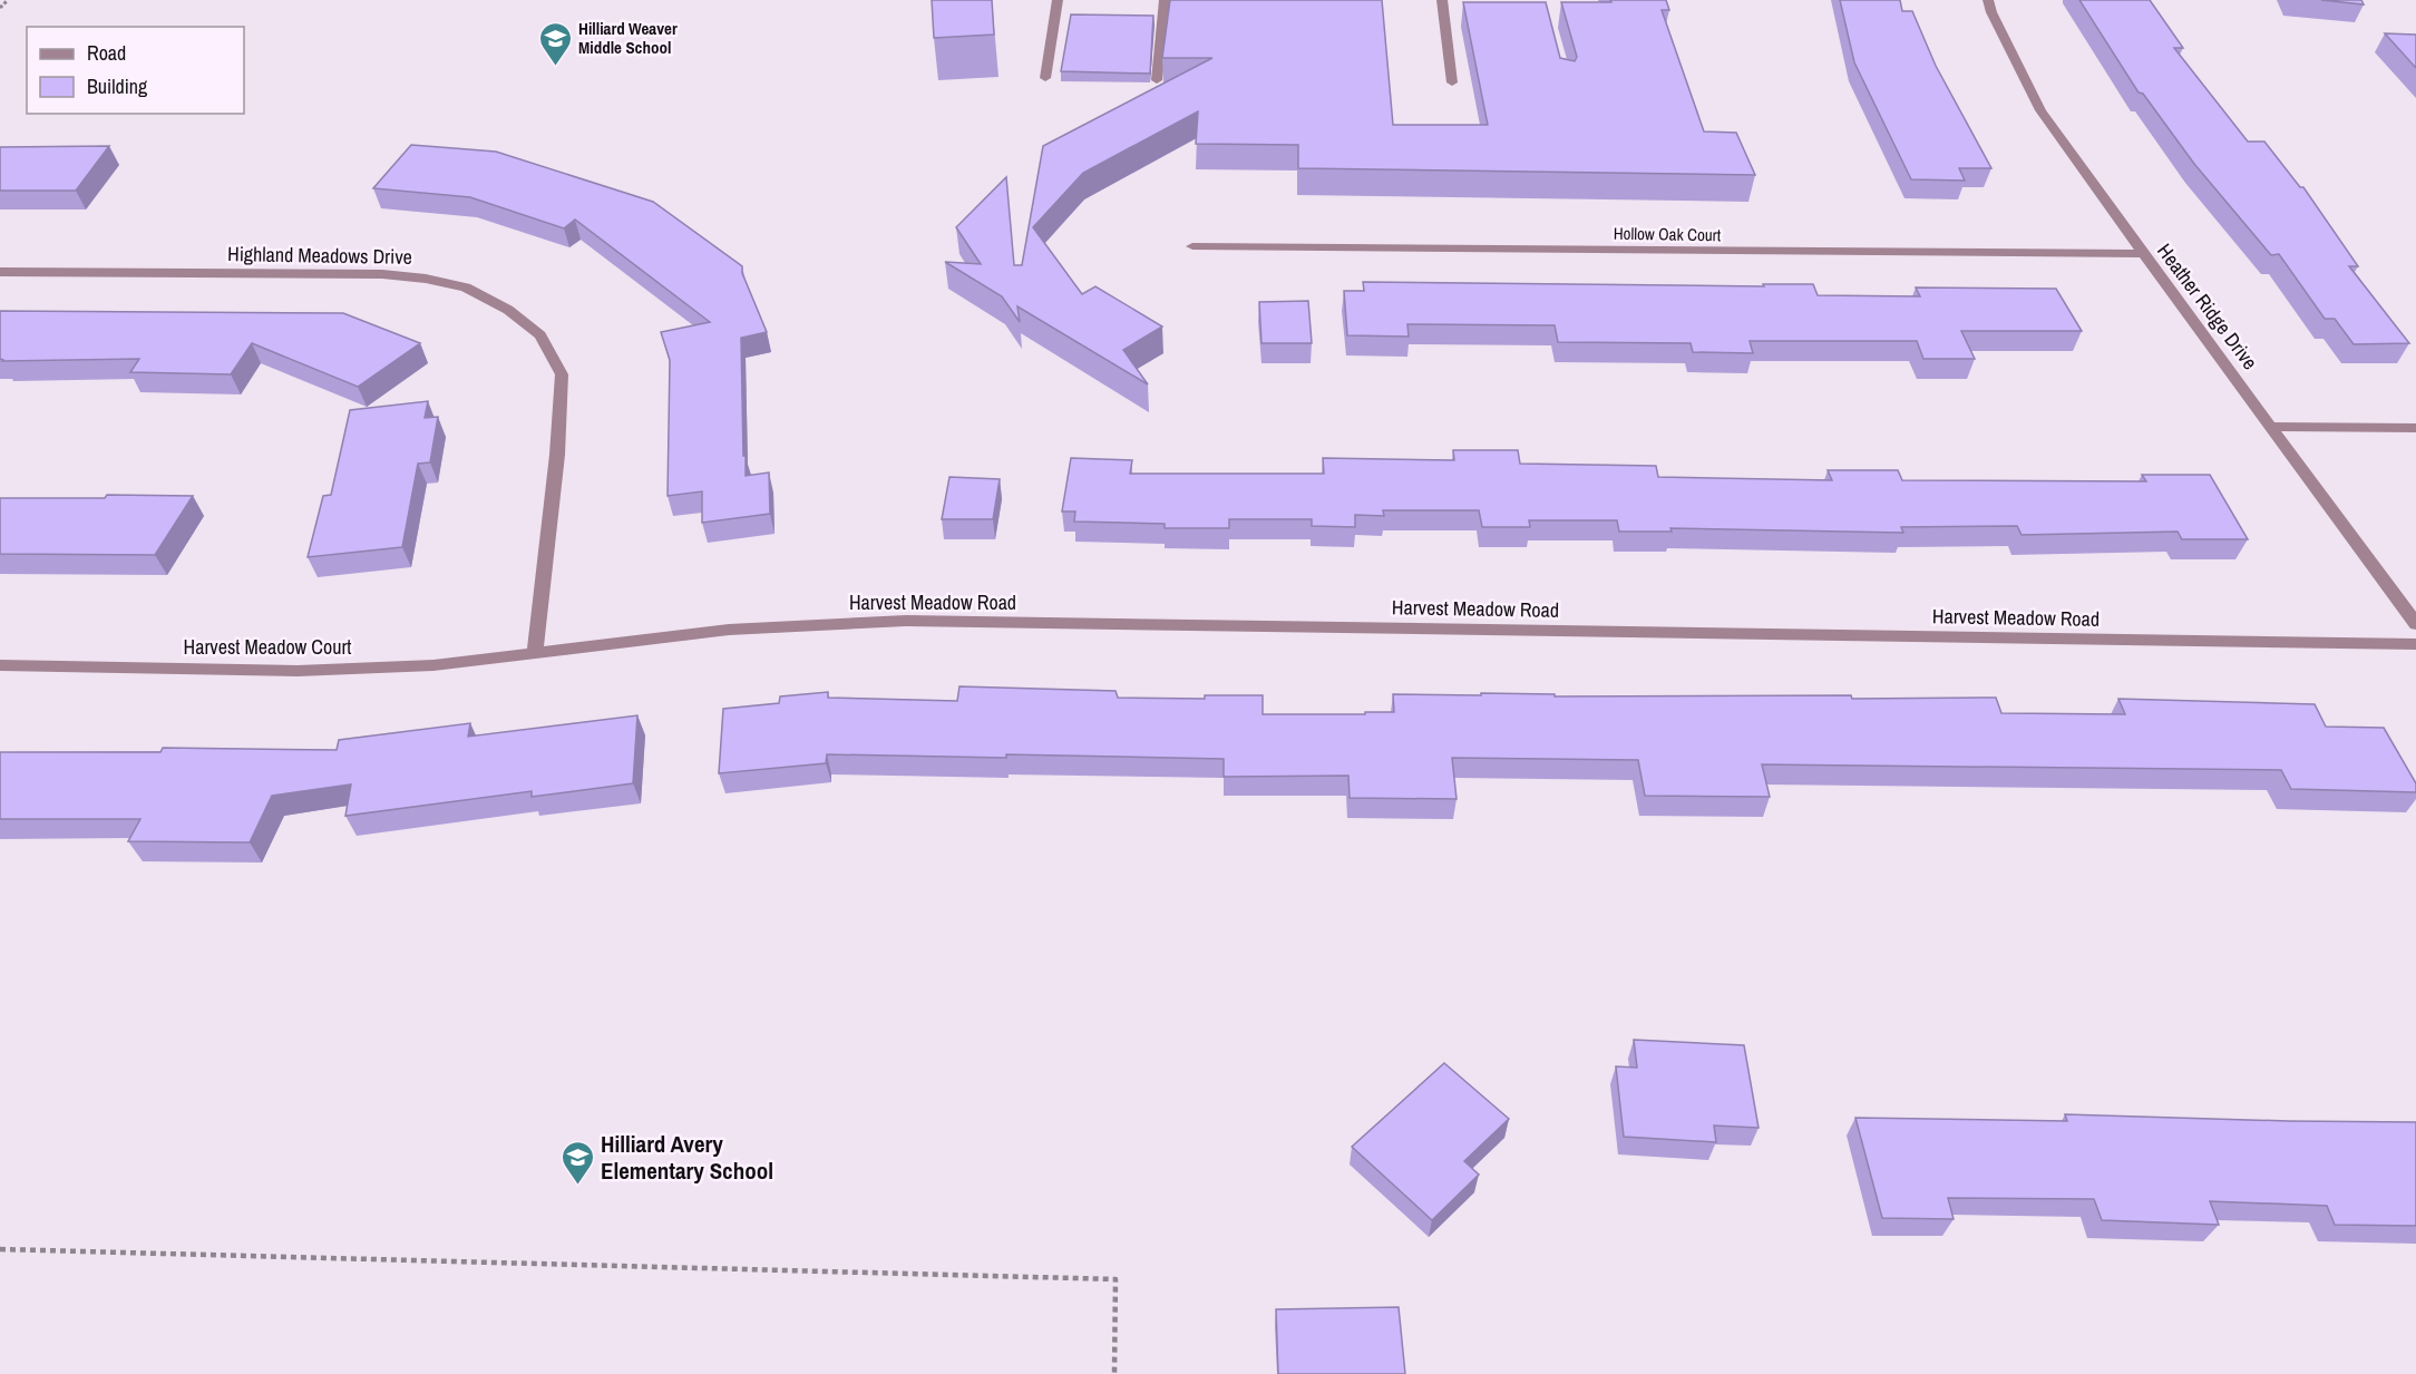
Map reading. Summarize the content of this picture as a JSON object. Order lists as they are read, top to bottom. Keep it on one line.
{"streets":{"street":["Hollow Oak Court","Highland Meadows Drive","Heather Ridge Drive","Harvest Meadow Road","Harvest Meadow Court"]},"crossings":[["Hollow Oak Court","Heather Ridge Drive"],["Highland Meadows Drive","Harvest Meadow Road"],["Highland Meadows Drive","Harvest Meadow Court"],["Harvest Meadow Road","Harvest Meadow Court"]],"places":{"school or university":["Hilliard Weaver Middle School","Hilliard Avery Elementary School"]},"legend":["Road","Building"]}
